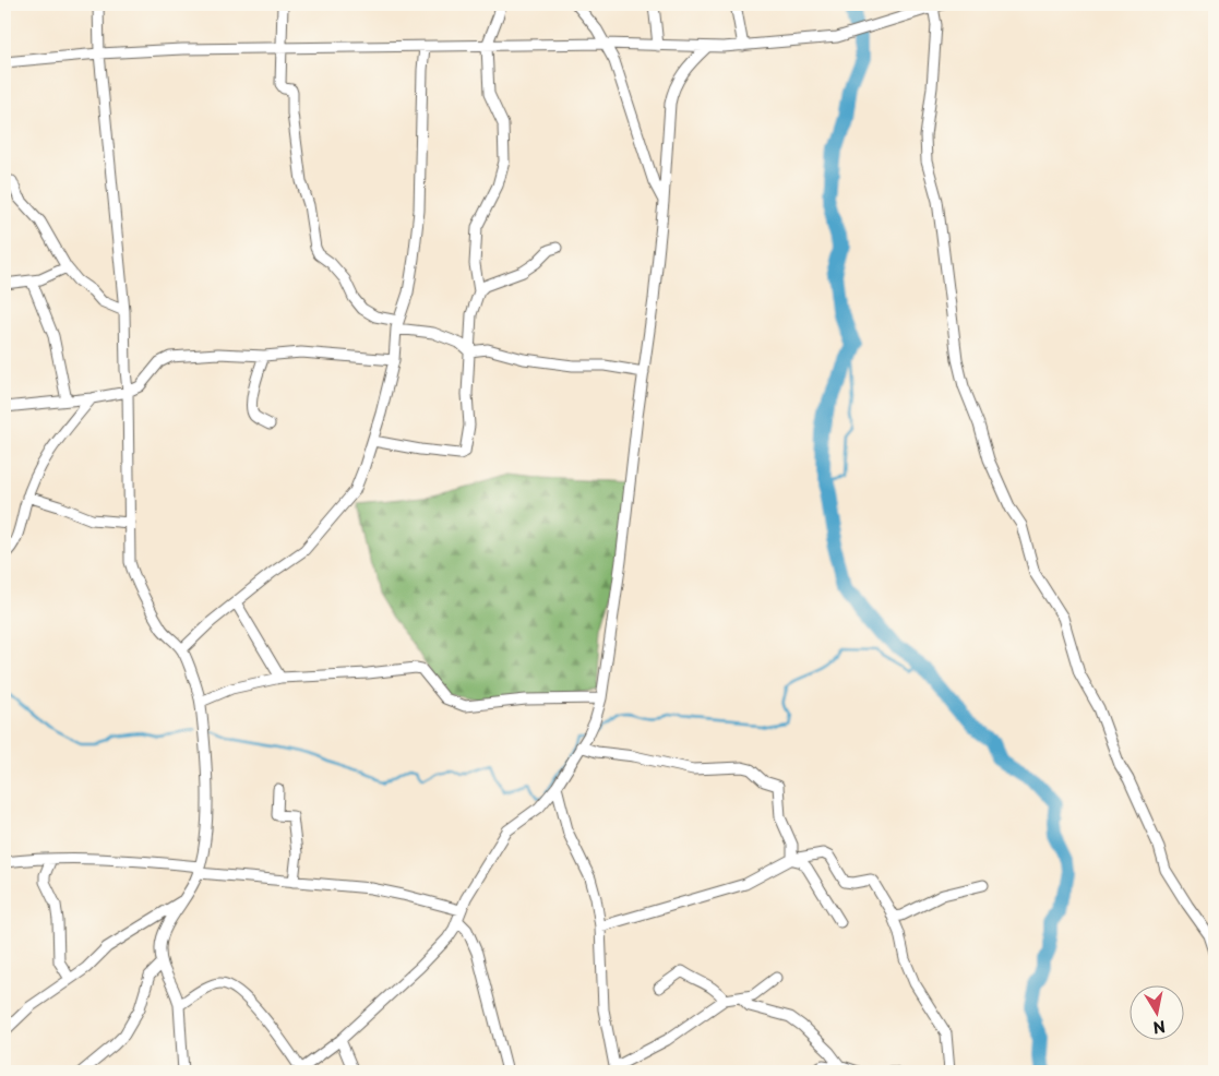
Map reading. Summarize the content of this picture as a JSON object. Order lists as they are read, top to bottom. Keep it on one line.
{"north":"bottom"}
